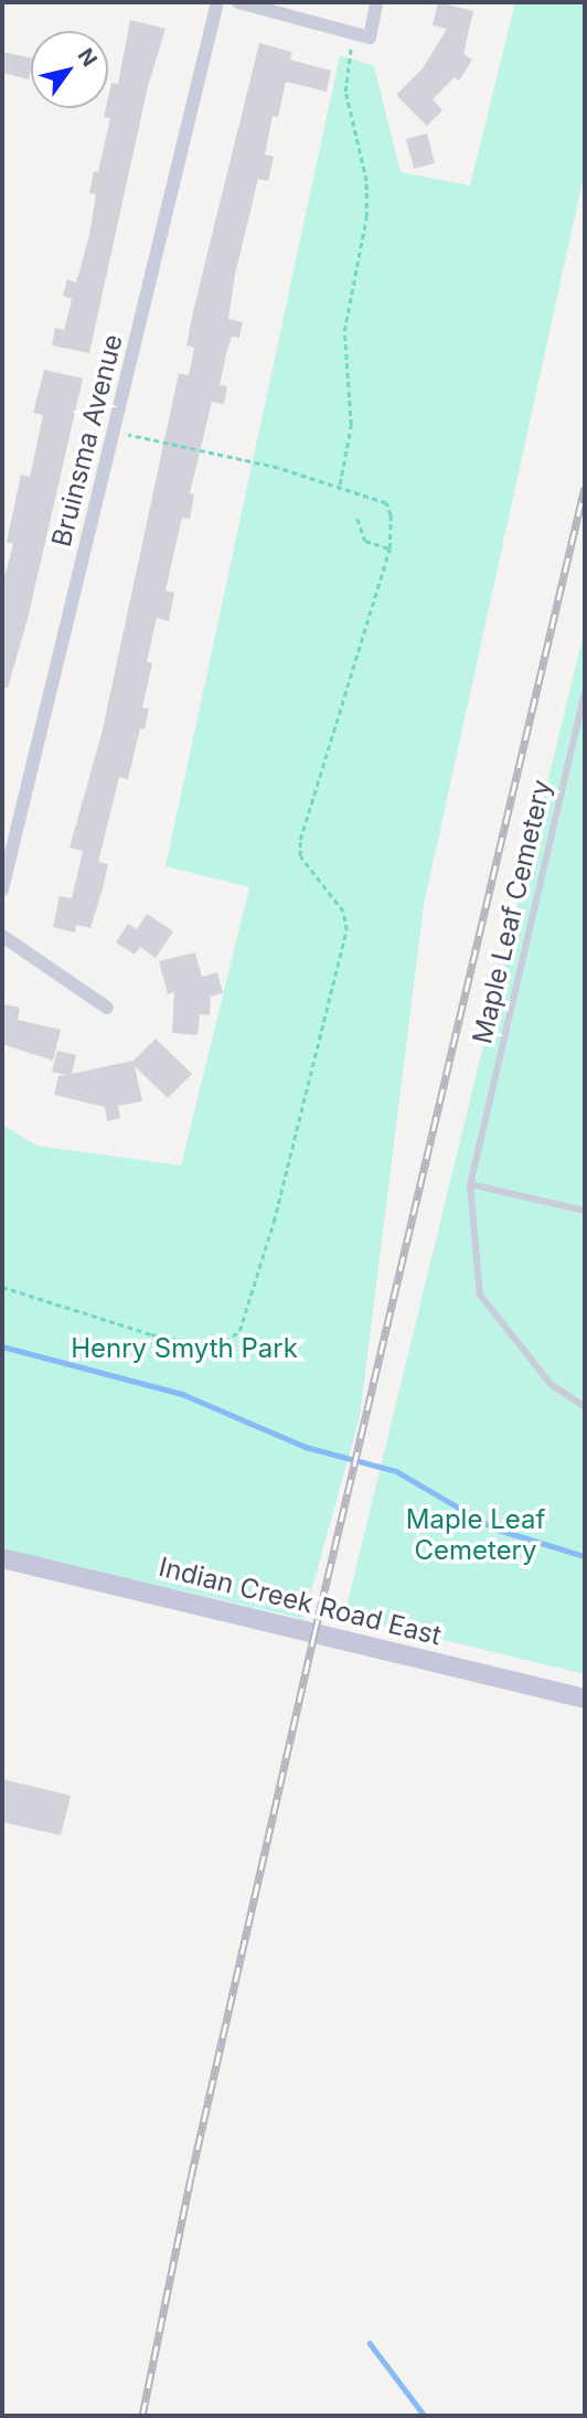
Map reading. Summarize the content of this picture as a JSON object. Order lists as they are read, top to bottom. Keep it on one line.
{"streets":{"main road":["Indian Creek Road East"],"street":["Bruinsma Avenue"],"lane":["Maple Leaf Cemetery"]},"parks":["Henry Smyth Park","Maple Leaf Cemetery"],"north":"top right"}
